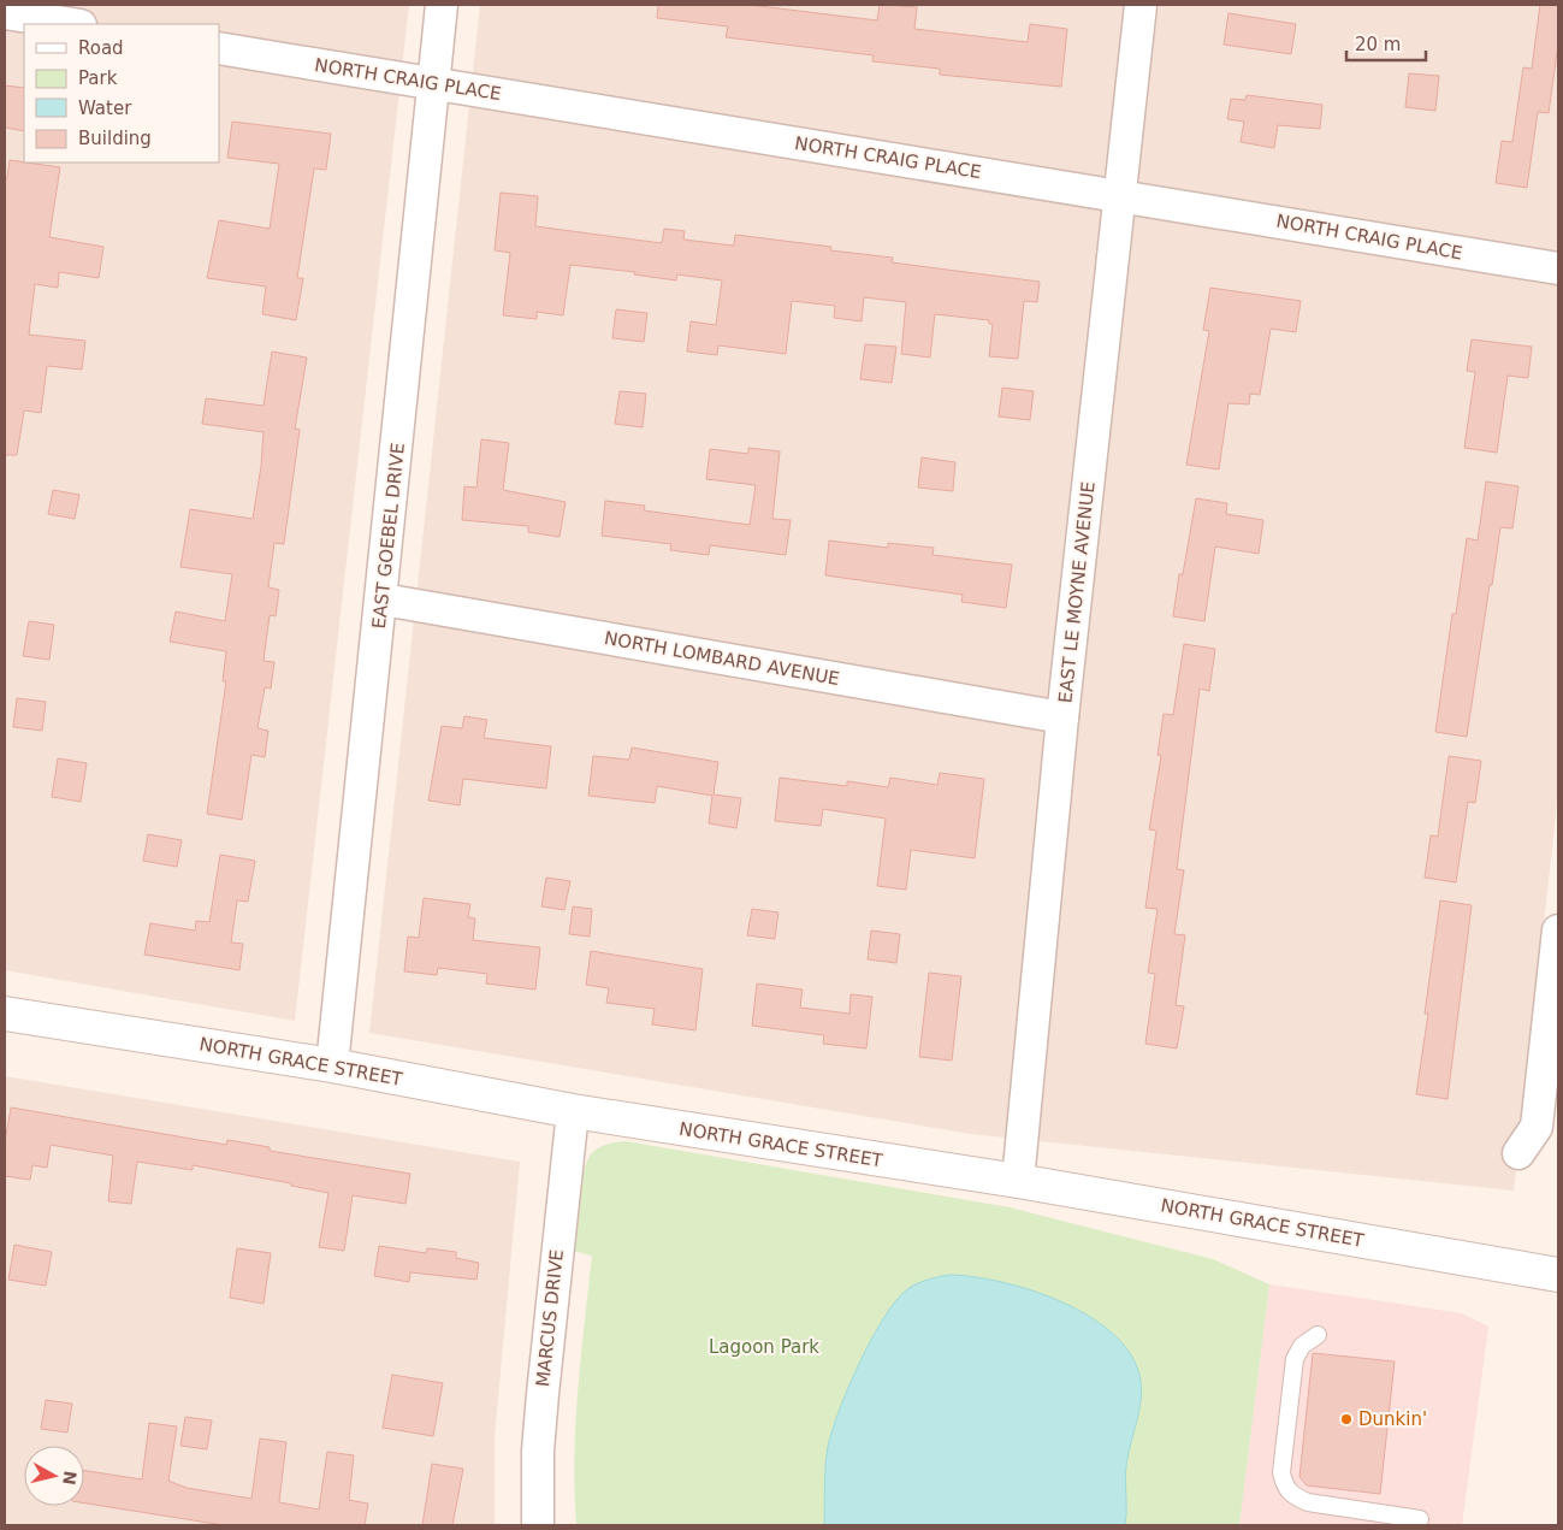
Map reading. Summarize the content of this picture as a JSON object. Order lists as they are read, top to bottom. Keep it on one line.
{"streets":{"street":["NORTH CRAIG PLACE","EAST GOEBEL DRIVE","EAST LE MOYNE AVENUE","NORTH LOMBARD AVENUE","NORTH GRACE STREET","MARCUS DRIVE"]},"crossings":[["NORTH CRAIG PLACE","EAST GOEBEL DRIVE"],["NORTH CRAIG PLACE","EAST LE MOYNE AVENUE"],["EAST GOEBEL DRIVE","NORTH LOMBARD AVENUE"],["EAST GOEBEL DRIVE","NORTH GRACE STREET"],["EAST LE MOYNE AVENUE","NORTH LOMBARD AVENUE"],["EAST LE MOYNE AVENUE","NORTH GRACE STREET"],["NORTH GRACE STREET","MARCUS DRIVE"]],"parks":["Lagoon Park"],"places":["Dunkin'"],"legend":["Road","Park","Water","Building"],"scale_bar":"20 m","north":"right"}
